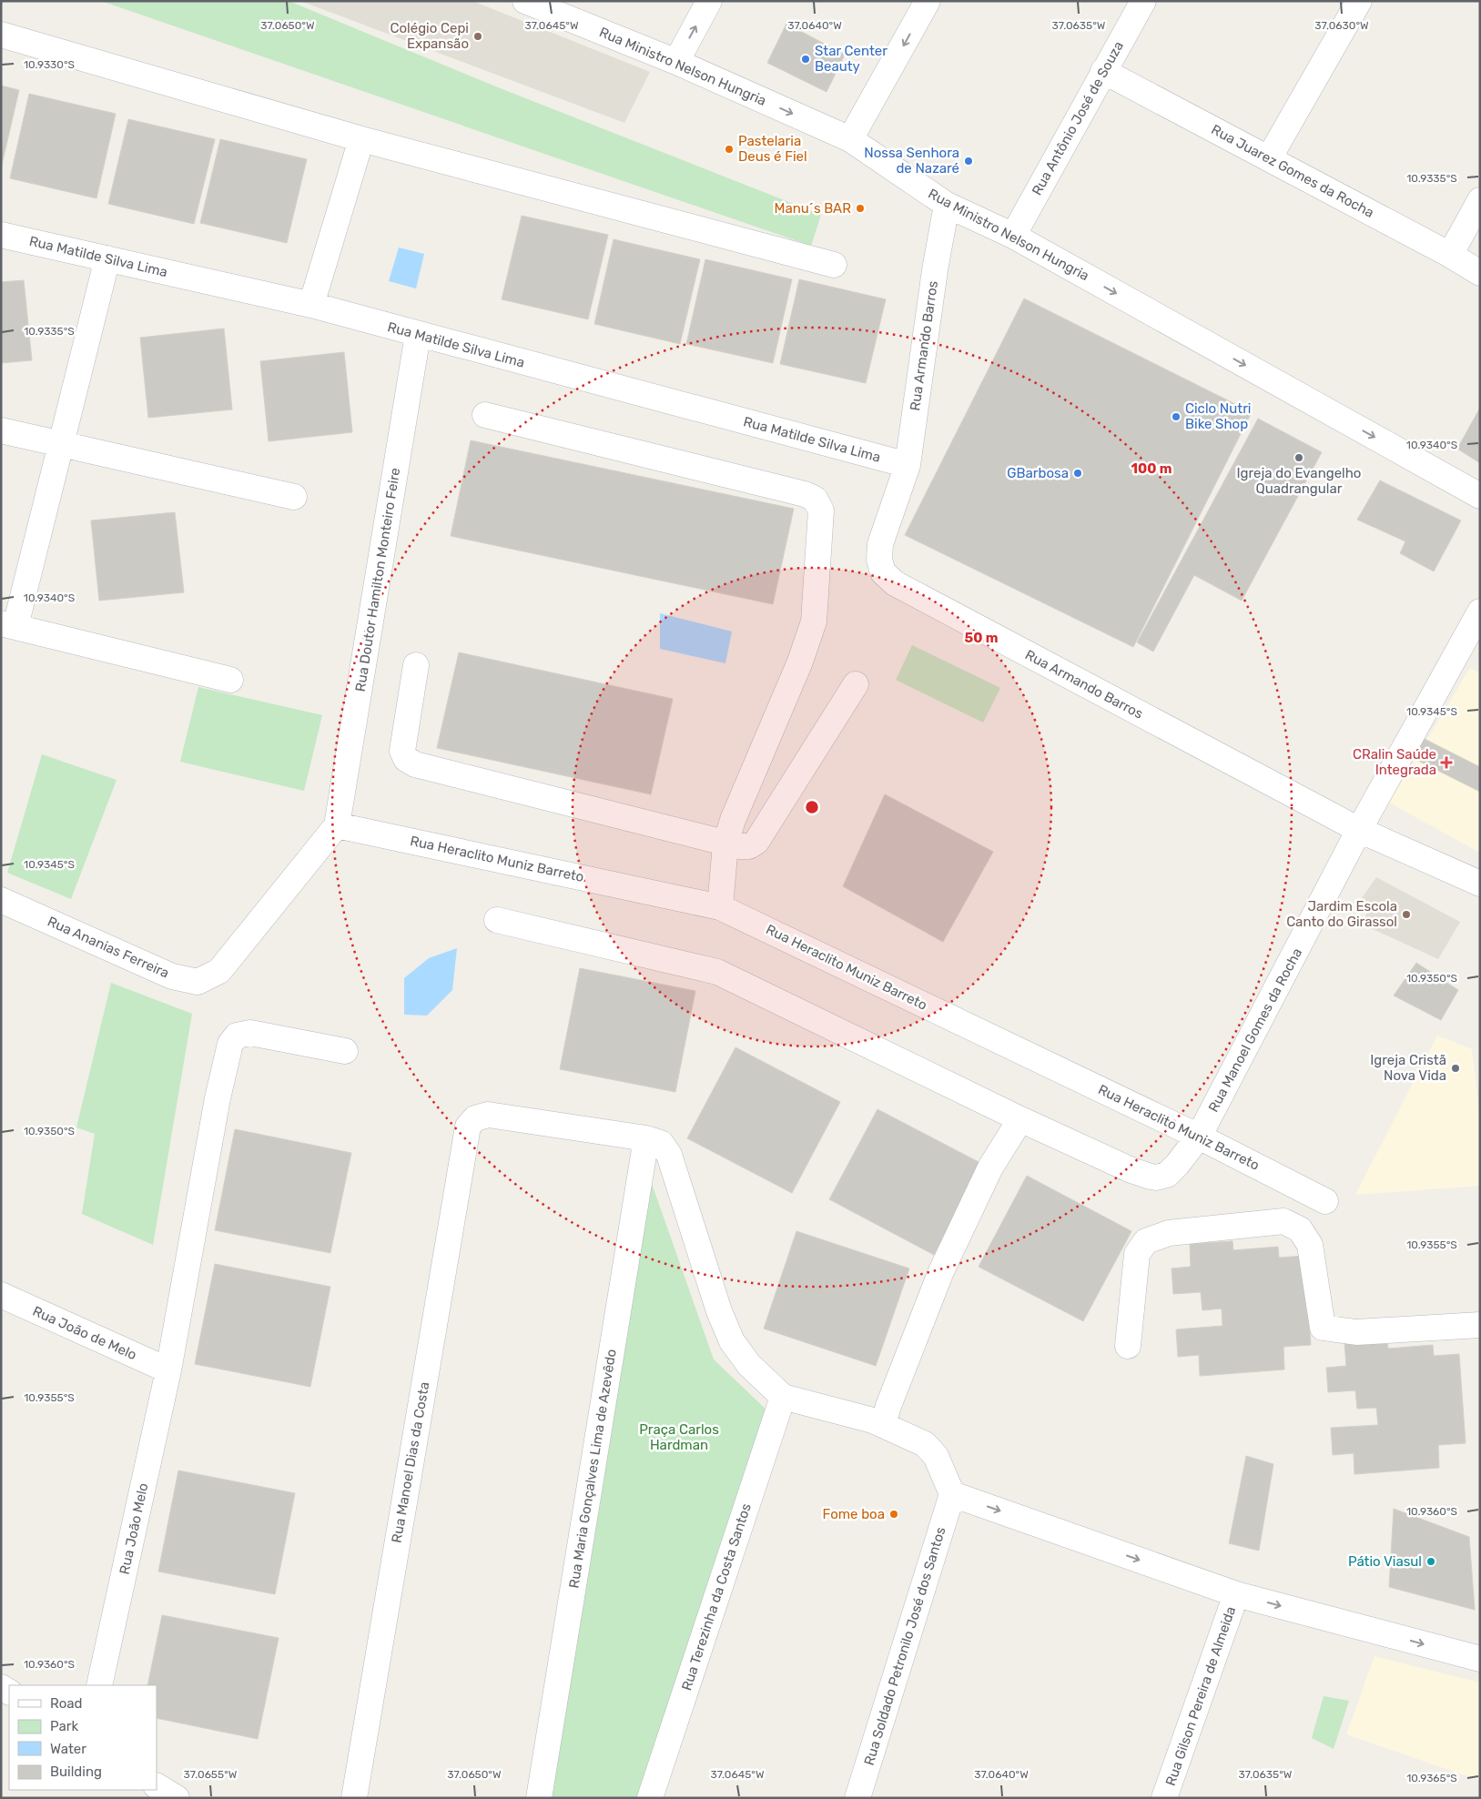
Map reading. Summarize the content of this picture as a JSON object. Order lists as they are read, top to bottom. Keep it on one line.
{"streets":{"street":["Rua Ministro Nelson Hungria","Rua Antônio José de Souza","Rua Juarez Gomes da Rocha","Rua Matilde Silva Lima","Rua Armando Barros","Rua Doutor Hamilton Monteiro Feire","Rua Heraclito Muniz Barreto","Rua Ananias Ferreira","Rua Manoel Gomes da Rocha","Rua João de Melo","Rua Manoel Dias da Costa","Rua Maria Gonçalves Lima de Azevêdo","Rua João Melo","Rua Terezinha da Costa Santos","Rua Soldado Petronilo José dos Santos","Rua Gilson Pereira de Almeida"]},"crossings":[["Rua Ministro Nelson Hungria","Rua Antônio José de Souza"],["Rua Ministro Nelson Hungria","Rua Armando Barros"],["Rua Antônio José de Souza","Rua Juarez Gomes da Rocha"],["Rua Matilde Silva Lima","Rua Armando Barros"],["Rua Matilde Silva Lima","Rua Doutor Hamilton Monteiro Feire"],["Rua Armando Barros","Rua Manoel Gomes da Rocha"],["Rua Doutor Hamilton Monteiro Feire","Rua Heraclito Muniz Barreto"],["Rua Doutor Hamilton Monteiro Feire","Rua Ananias Ferreira"],["Rua Heraclito Muniz Barreto","Rua Ananias Ferreira"],["Rua Heraclito Muniz Barreto","Rua Manoel Gomes da Rocha"],["Rua João de Melo","Rua João Melo"],["Rua Manoel Dias da Costa","Rua Maria Gonçalves Lima de Azevêdo"]],"one_way":["Rua Ministro Nelson Hungria"],"parks":["Praça Carlos Hardman"],"places":{"other":["Colégio Cepi Expansão","Star Center Beauty","Pastelaria Deus é Fiel","Nossa Senhora de Nazaré","Manu´s BAR","Ciclo Nutri Bike Shop","Igreja do Evangelho Quadrangular","GBarbosa","Jardim Escola Canto do Girassol","Igreja Cristã Nova Vida","Fome boa","Pátio Viasul"],"health":["CRalin Saúde Integrada"]},"legend":["Road","Park","Water","Building"],"coordinates":["37.0650°W","37.0645°W","37.0640°W","37.0635°W","37.0630°W","10.9330°S","10.9335°S","10.9340°S","10.9345°S","10.9350°S","10.9355°S","10.9360°S","37.0655°W","10.9365°S"],"rings":["100 m","50 m"]}
